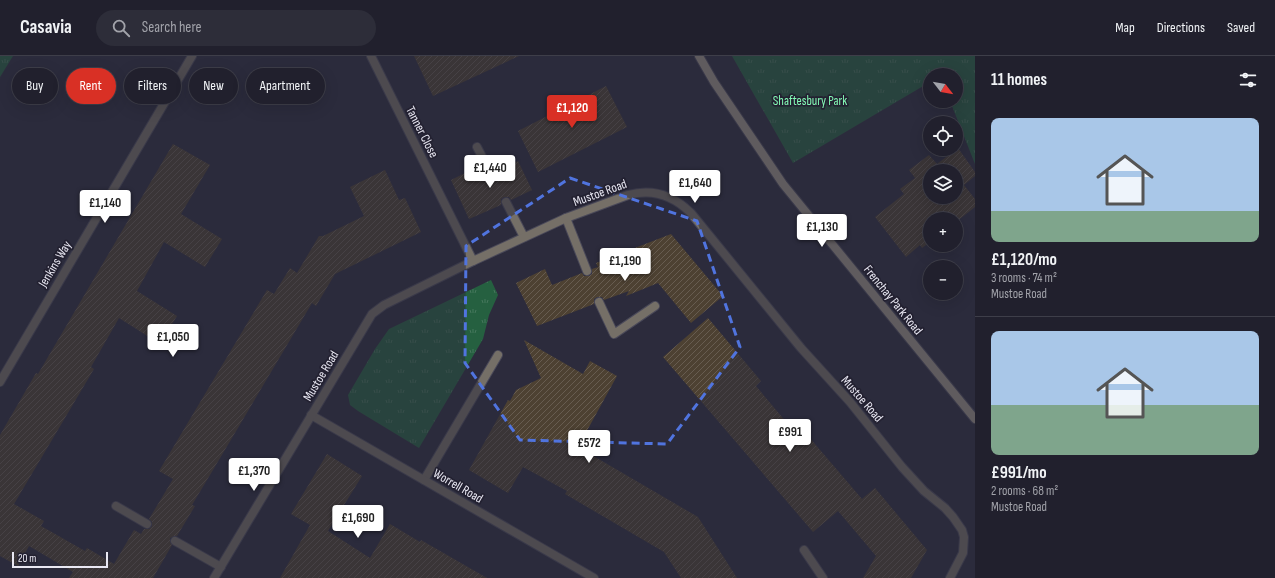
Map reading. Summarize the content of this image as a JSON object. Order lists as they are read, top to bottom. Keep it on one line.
{"streets":{"main road":["Frenchay Park Road"],"street":["Tanner Close","Mustoe Road","Jenkins Way","Worrell Road"]},"crossings":[["Tanner Close","Mustoe Road"],["Mustoe Road","Worrell Road"]],"parks":["Shaftesbury Park"],"scale_bar":"20 m","north":"bottom right","page":{"header":"Casavia","search":"Search here","nav":["Map","Directions","Saved"],"heading":"11 homes","map_buttons":["+","−"],"chip":["Buy","Rent","Filters","New","Apartment"],"price":["£1,120","£1,440","£1,640","£1,140","£1,130","£1,190","£1,050","£991","£572","£1,370","£1,690"],"list":[{"name":"£1,120/mo","note":"3 rooms · 74 m² · Mustoe Road"},{"name":"£991/mo","note":"2 rooms · 68 m² · Mustoe Road"}],"scale":"20 m"}}
